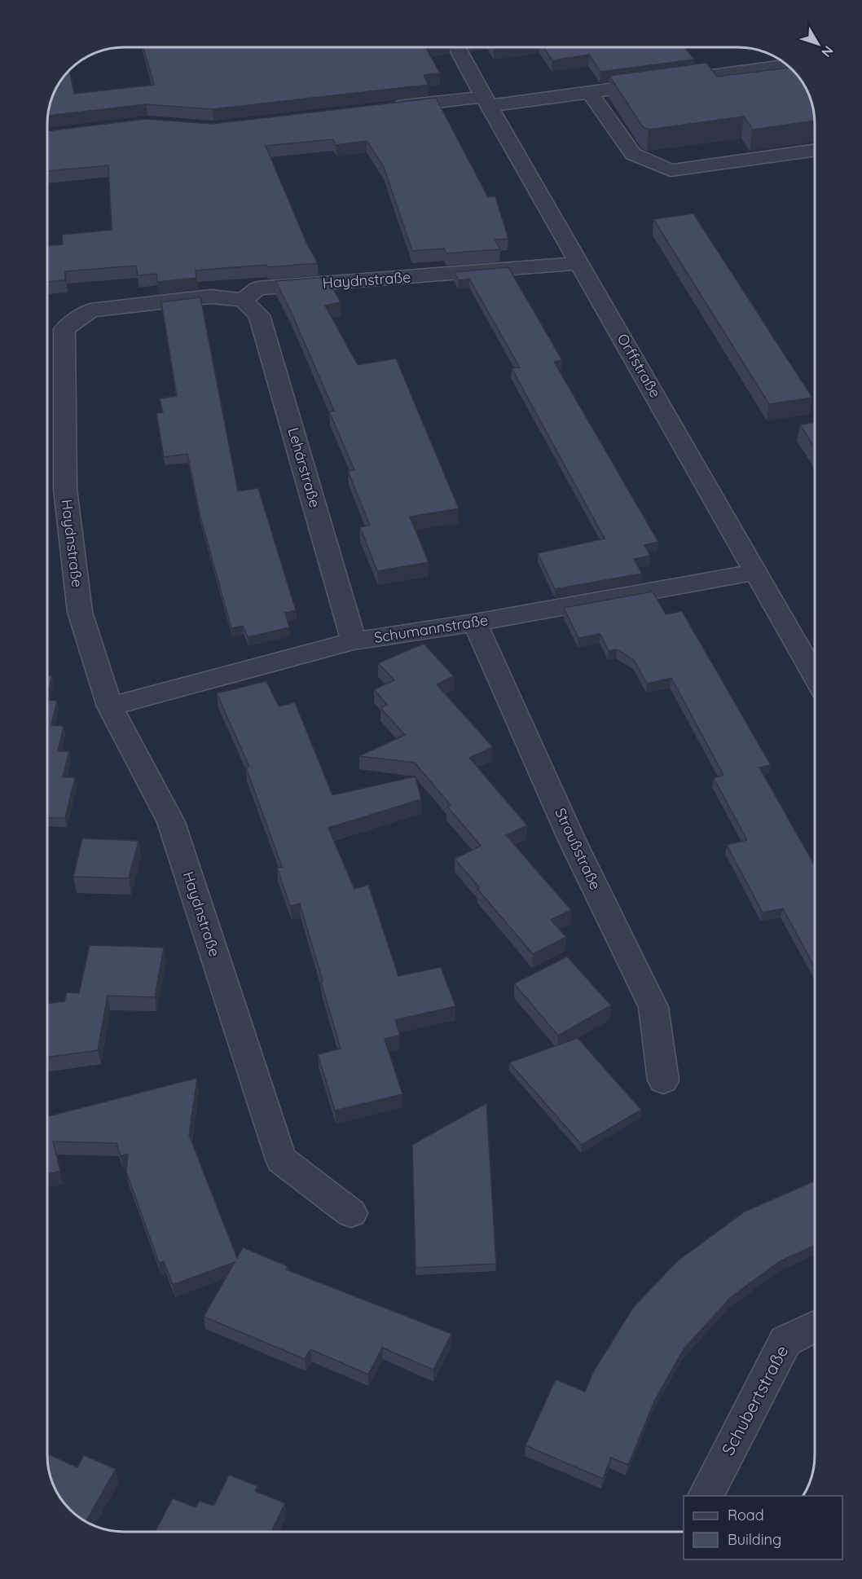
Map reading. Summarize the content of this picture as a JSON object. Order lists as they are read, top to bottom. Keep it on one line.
{"streets":{"street":["Haydnstraße","Orffstraße","Lehárstraße","Schumannstraße","Straußstraße","Schubertstraße"]},"crossings":[["Haydnstraße","Orffstraße"],["Haydnstraße","Lehárstraße"],["Haydnstraße","Schumannstraße"],["Orffstraße","Schumannstraße"],["Lehárstraße","Schumannstraße"],["Schumannstraße","Straußstraße"]],"legend":["Road","Building"],"north":"bottom right"}
